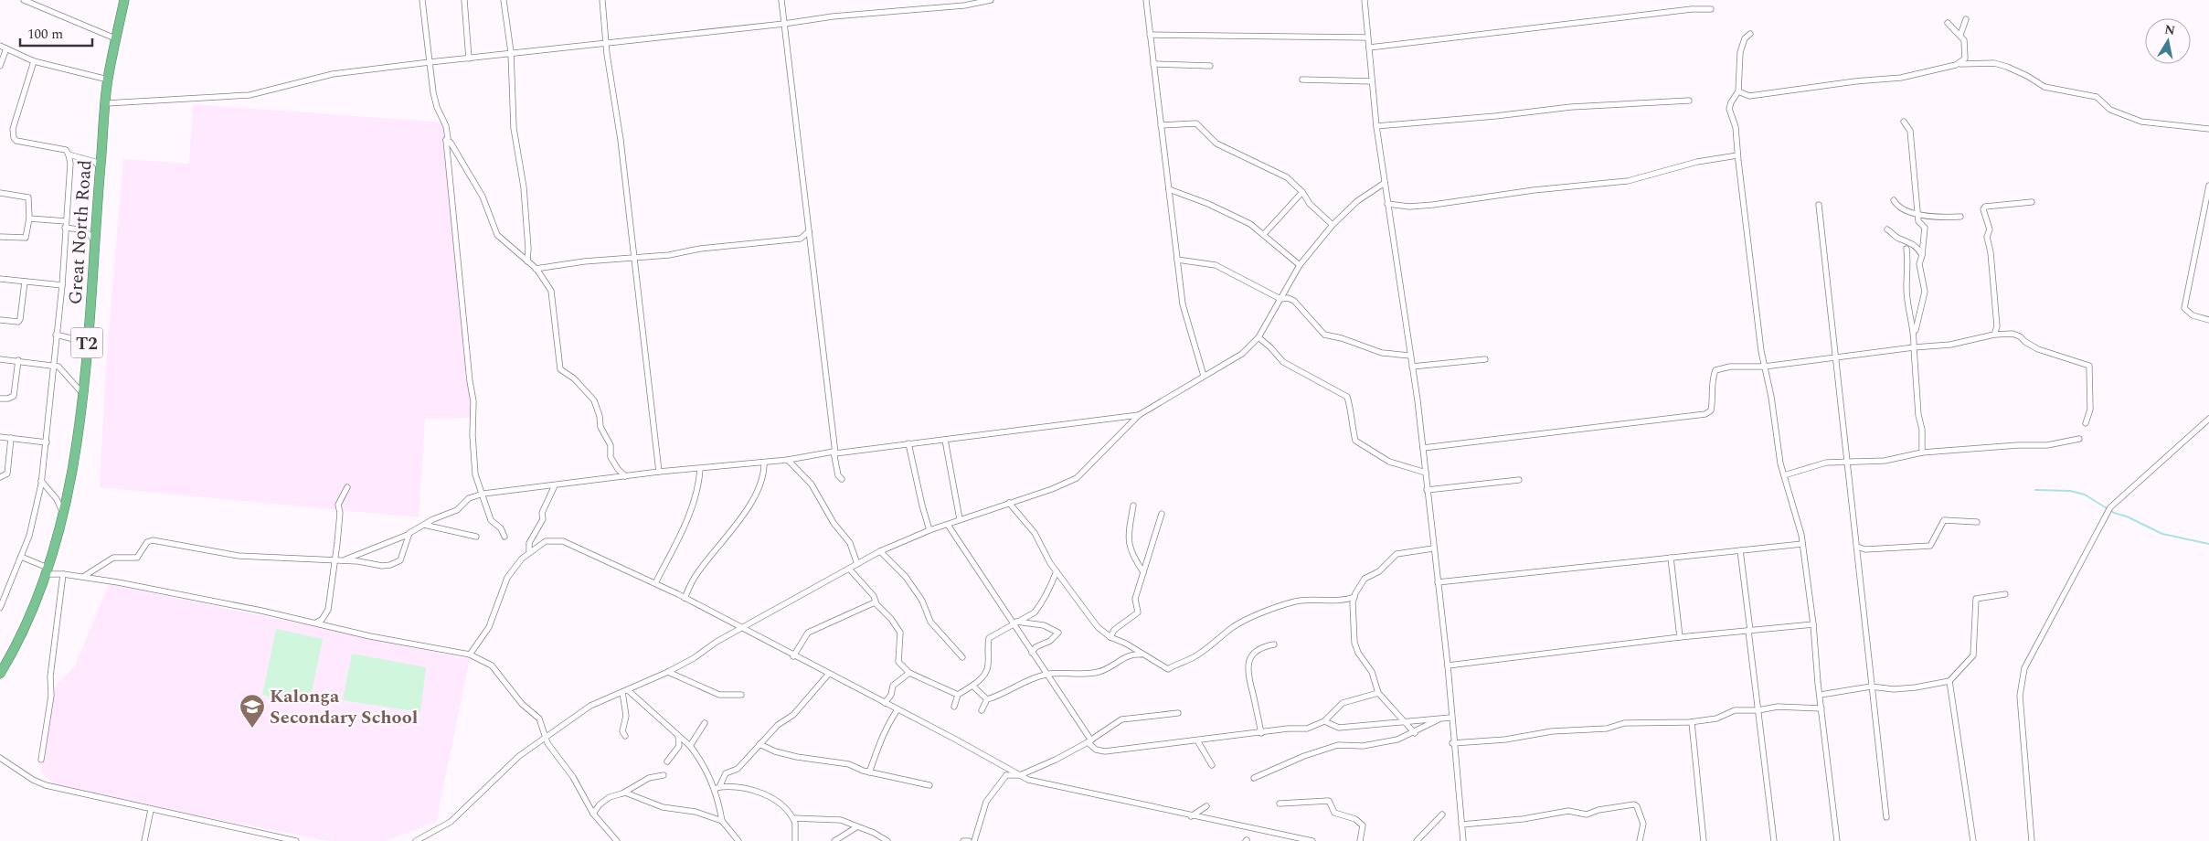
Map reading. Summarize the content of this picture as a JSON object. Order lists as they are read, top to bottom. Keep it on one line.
{"streets":{"highway":["Great North Road","T2"]},"places":{"school or university":["Kalonga Secondary School"]},"scale_bar":"100 m","north":"top"}
